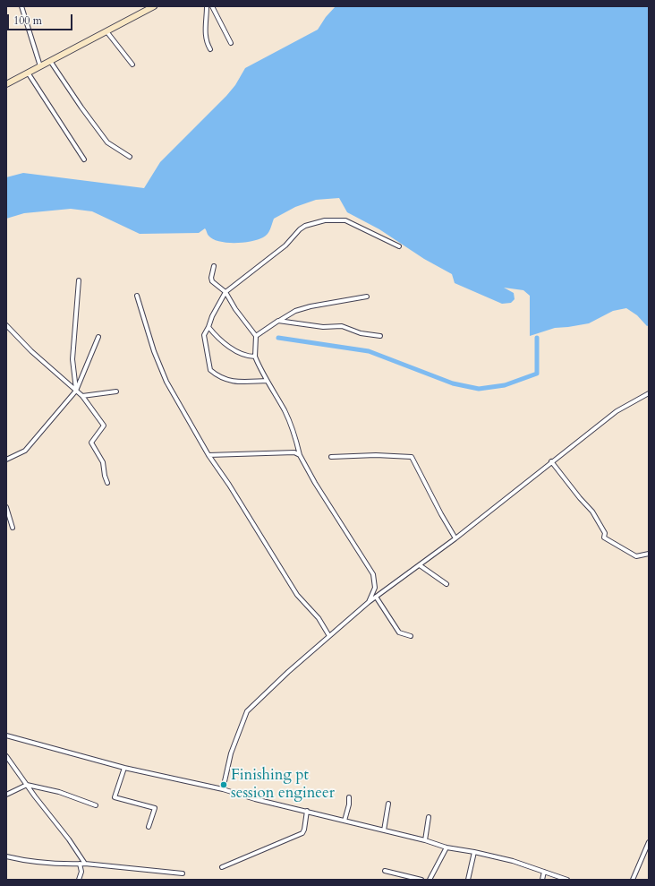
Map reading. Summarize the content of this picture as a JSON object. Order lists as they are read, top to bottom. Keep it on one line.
{"places":["Finishing pt session engineer"],"scale_bar":"100 m"}
